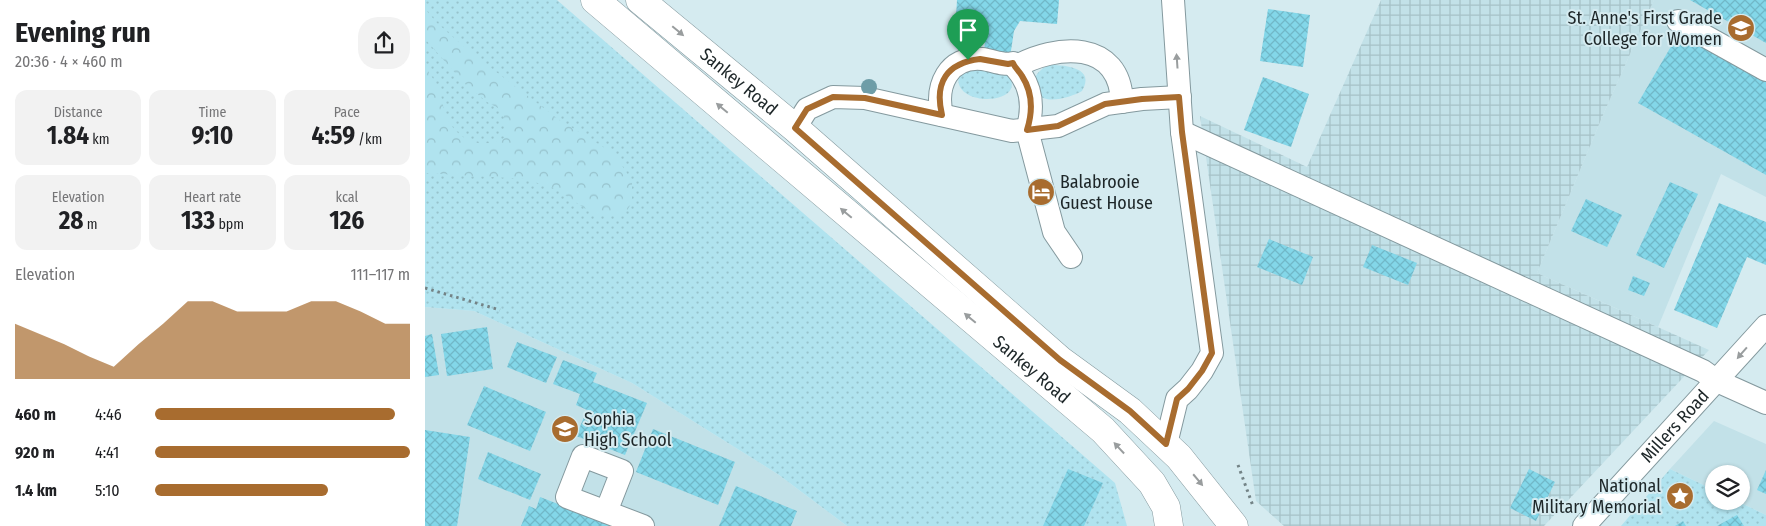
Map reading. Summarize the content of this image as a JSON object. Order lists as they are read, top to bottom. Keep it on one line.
{"streets":{"main road":["Sankey Road"],"street":["Millers Road"]},"places":{"school or university":["St. Anne's First Grade College for Women","Sophia High School"],"hotel":["Balabrooie Guest House"],"place":["National Military Memorial"]},"page":{"heading":["Evening run","20:36 · 4 × 460 m"],"stats":[["Distance","1.84 km"],["Time","9:10"],["Pace","4:59 /km"],["Elevation","28 m"],["Heart rate","133 bpm"],["kcal","126"]],"chart":["Elevation","111–117 m"],"list":[{"name":"460 m","note":"4:46"},{"name":"920 m","note":"4:41"},{"name":"1.4 km","note":"5:10"}]}}
